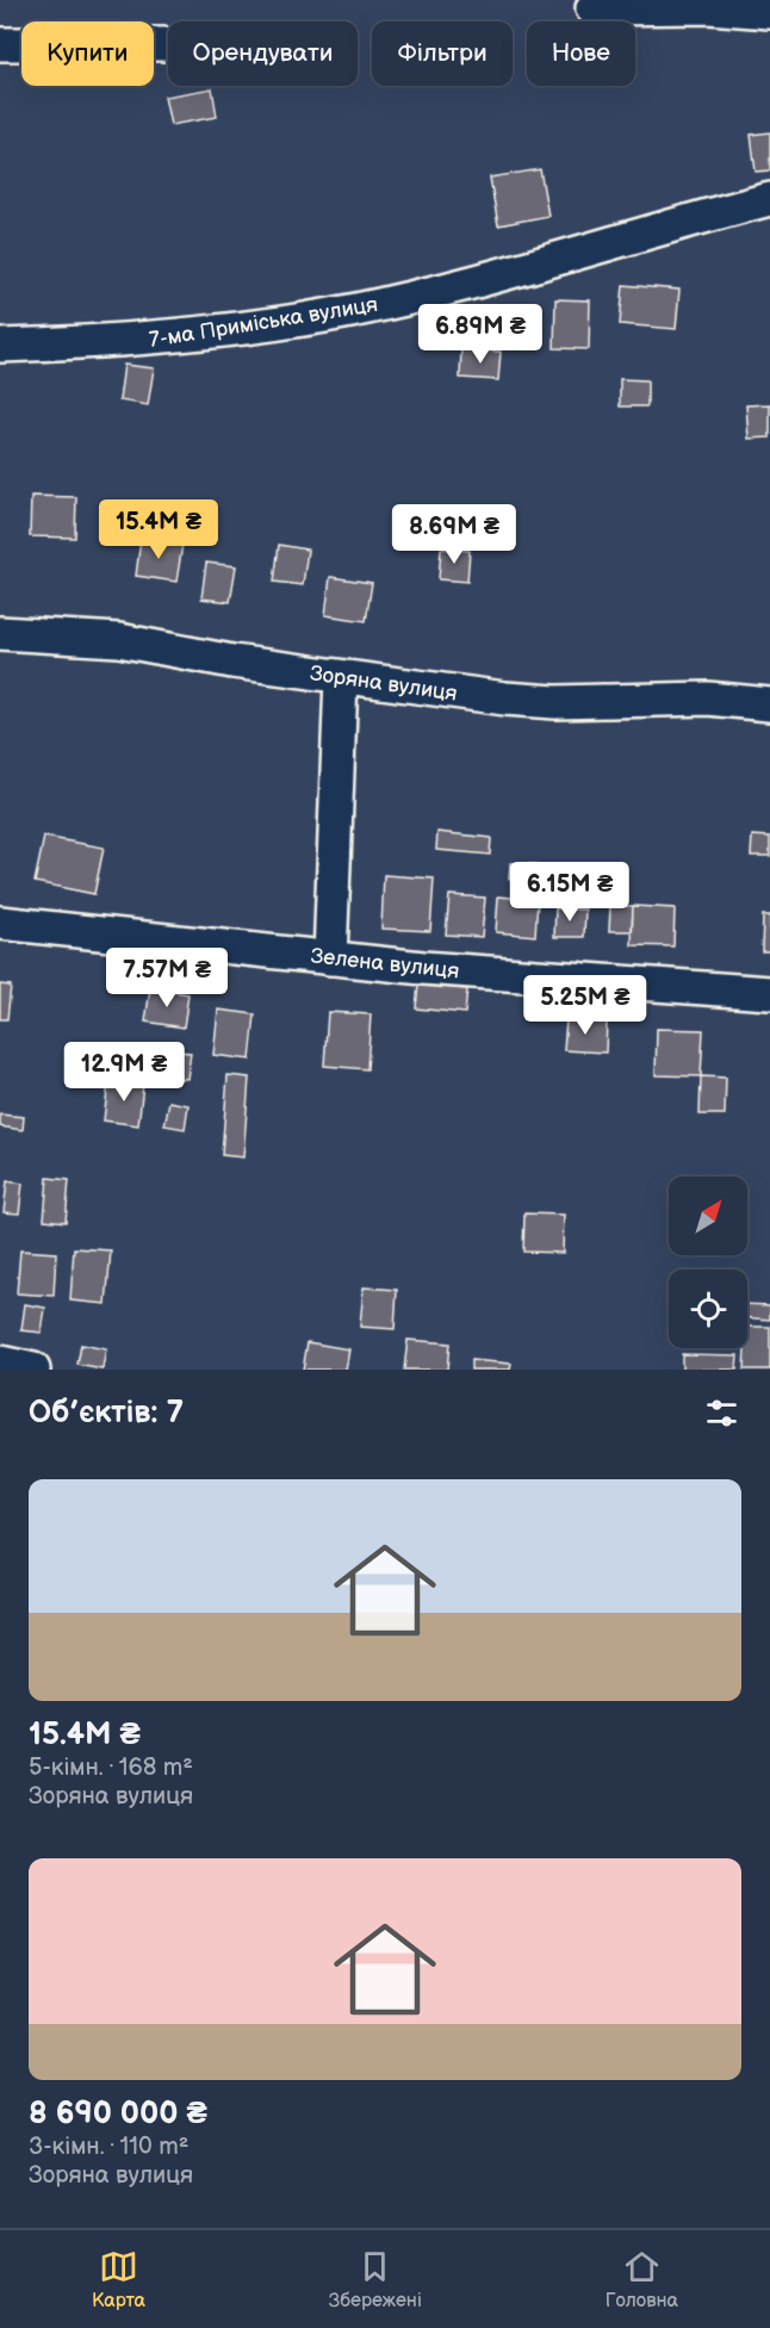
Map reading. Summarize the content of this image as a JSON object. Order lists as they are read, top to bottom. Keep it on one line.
{"streets":{"street":["7-ма Приміська вулиця","Зоряна вулиця","Зелена вулиця"]},"north":"top right","page":{"chip":["Купити","Орендувати","Фільтри","Нове"],"price":["6.89M ₴","15.4M ₴","8.69M ₴","6.15M ₴","7.57M ₴","5.25M ₴","12.9M ₴"],"heading":"Об’єктів: 7","list":[{"name":"15.4M ₴","note":"5-кімн. · 168 m² · Зоряна вулиця"},{"name":"8 690 000 ₴","note":"3-кімн. · 110 m² · Зоряна вулиця"}],"tabs":["Карта","Збережені","Головна"]}}
